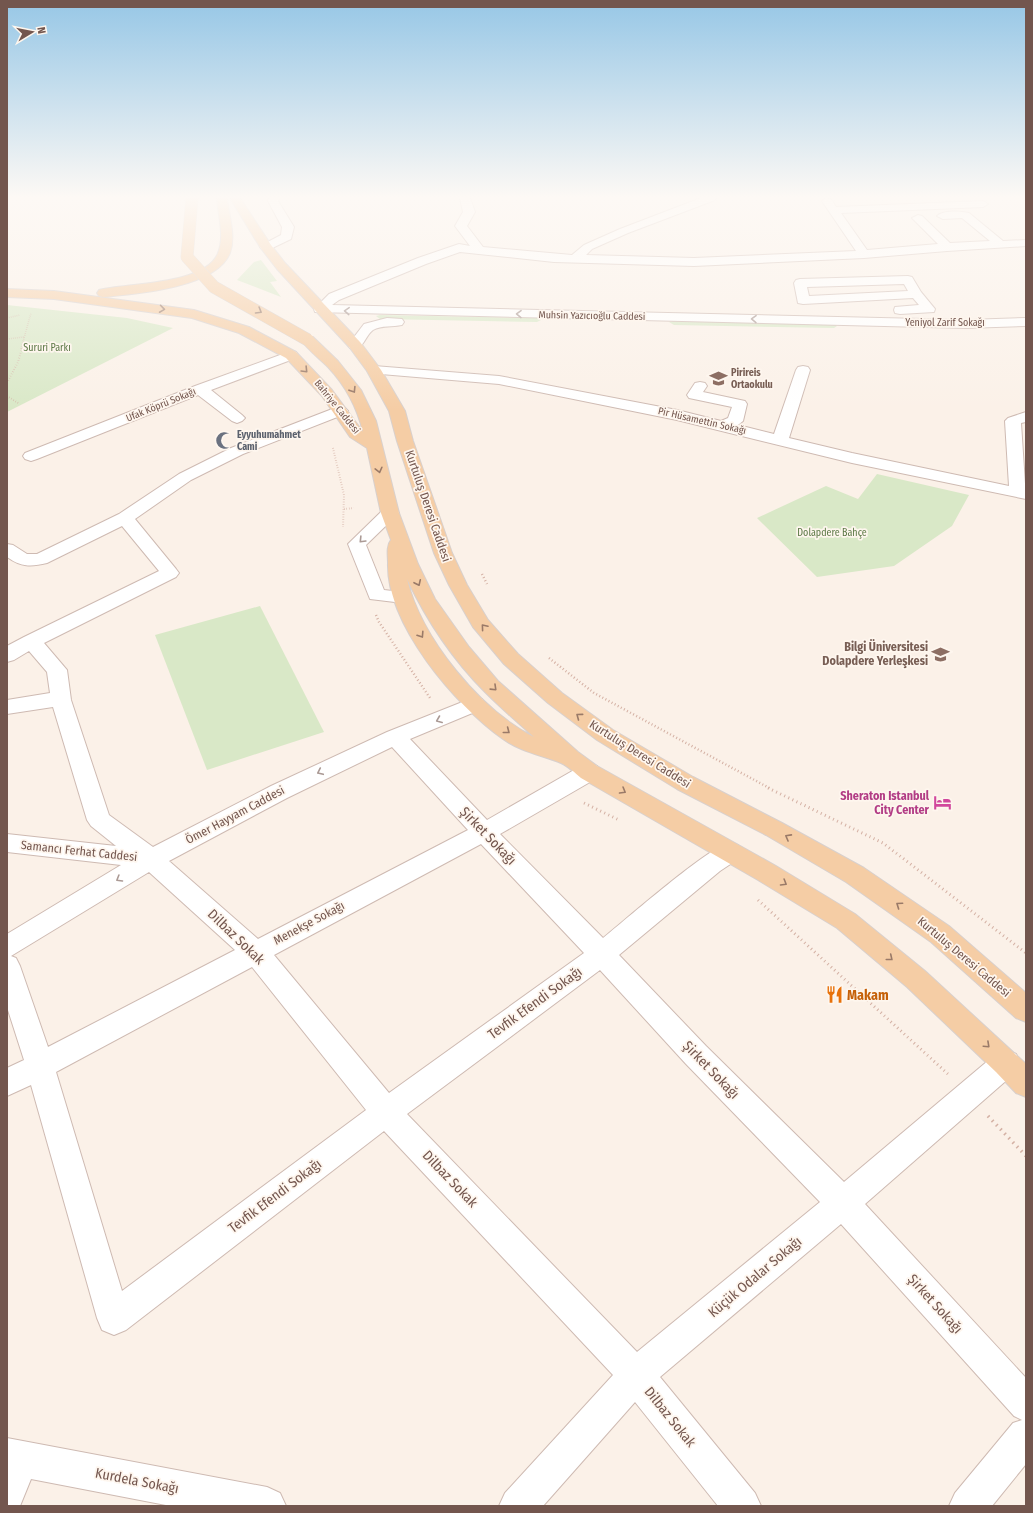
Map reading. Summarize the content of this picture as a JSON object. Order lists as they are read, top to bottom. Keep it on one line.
{"streets":{"main road":["Bahriye Caddesi","Kurtuluş Deresi Caddesi"],"street":["Muhsin Yazıcıoğlu Caddesi","Yeniyol Zarif Sokağı","Ufak Köprü Sokağı","Pir Hüsamettin Sokağı","Ömer Hayyam Caddesi","Şirket Sokağı","Samancı Ferhat Caddesi","Menekşe Sokağı","Dilbaz Sokak","Tevfik Efendi Sokağı","Küçük Odalar Sokağı","Kurdela Sokağı"]},"crossings":[["Muhsin Yazıcıoğlu Caddesi","Yeniyol Zarif Sokağı"],["Muhsin Yazıcıoğlu Caddesi","Kurtuluş Deresi Caddesi"],["Ufak Köprü Sokağı","Bahriye Caddesi"],["Pir Hüsamettin Sokağı","Kurtuluş Deresi Caddesi"],["Ömer Hayyam Caddesi","Şirket Sokağı"],["Ömer Hayyam Caddesi","Samancı Ferhat Caddesi"],["Ömer Hayyam Caddesi","Dilbaz Sokak"],["Şirket Sokağı","Menekşe Sokağı"],["Şirket Sokağı","Tevfik Efendi Sokağı"],["Şirket Sokağı","Küçük Odalar Sokağı"],["Samancı Ferhat Caddesi","Dilbaz Sokak"],["Menekşe Sokağı","Dilbaz Sokak"],["Menekşe Sokağı","Tevfik Efendi Sokağı"],["Dilbaz Sokak","Tevfik Efendi Sokağı"],["Dilbaz Sokak","Küçük Odalar Sokağı"]],"one_way":["Bahriye Caddesi","Ömer Hayyam Caddesi"],"parks":["Sururi Parkı","Dolapdere Bahçe"],"places":{"school or university":["Pirireis Ortaokulu","Bilgi Üniversitesi Dolapdere Yerleşkesi"],"mosque":["Eyyuhumahmet Cami"],"hotel":["Sheraton Istanbul City Center"],"restaurant":["Makam"]},"north":"right"}
